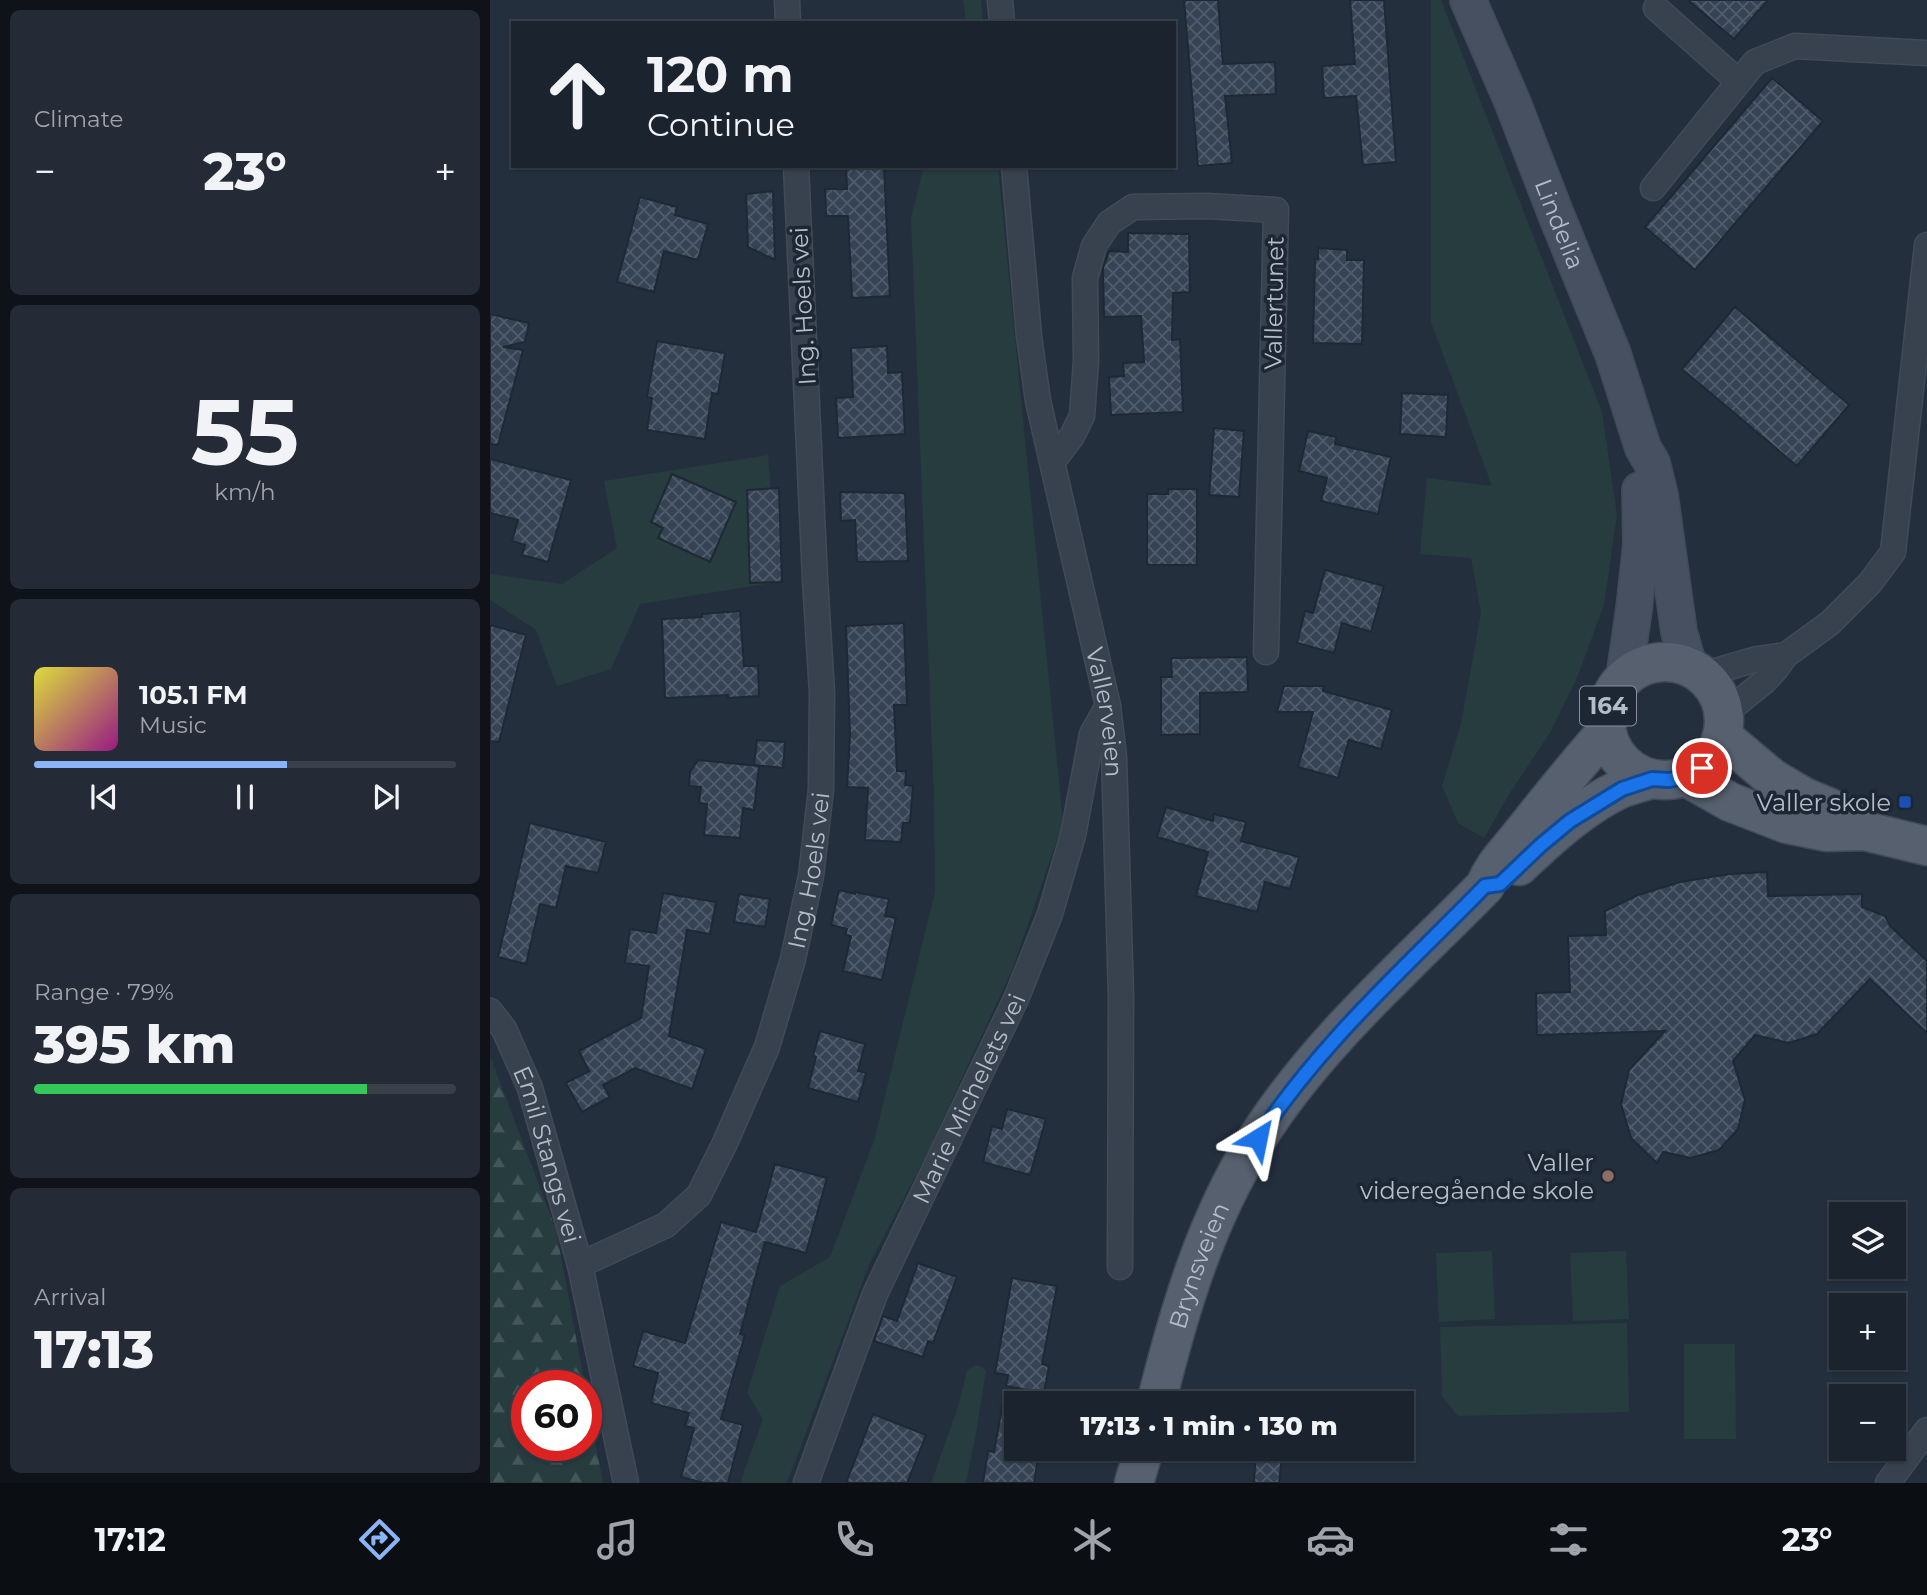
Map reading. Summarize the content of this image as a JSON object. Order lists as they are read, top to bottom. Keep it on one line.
{"streets":{"main road":["Lindelia","164","Brynsveien"],"street":["Vallertunet","Ing. Hoels vei","Vallerveien","Marie Michelets vei","Emil Stangs vei"]},"crossings":[["Lindelia","164"],["Lindelia","Brynsveien"],["Vallertunet","Vallerveien"],["Ing. Hoels vei","Emil Stangs vei"],["164","Brynsveien"],["Vallerveien","Marie Michelets vei"]],"places":{"transit":["Valler skole"],"other":["Valler videregående skole"]},"page":{"tile":["Climate",["55","km/h"],["Range · 79%","395 km"],["Arrival","17:13"]],"turn":["120 m","Continue"],"heat":["−","23°","+"],"song":["105.1 FM","Music"],"map_buttons":["+","−"],"limit":"60","trip":"17:13 · 1 min · 130 m","tabs":["17:12","23°"]}}
